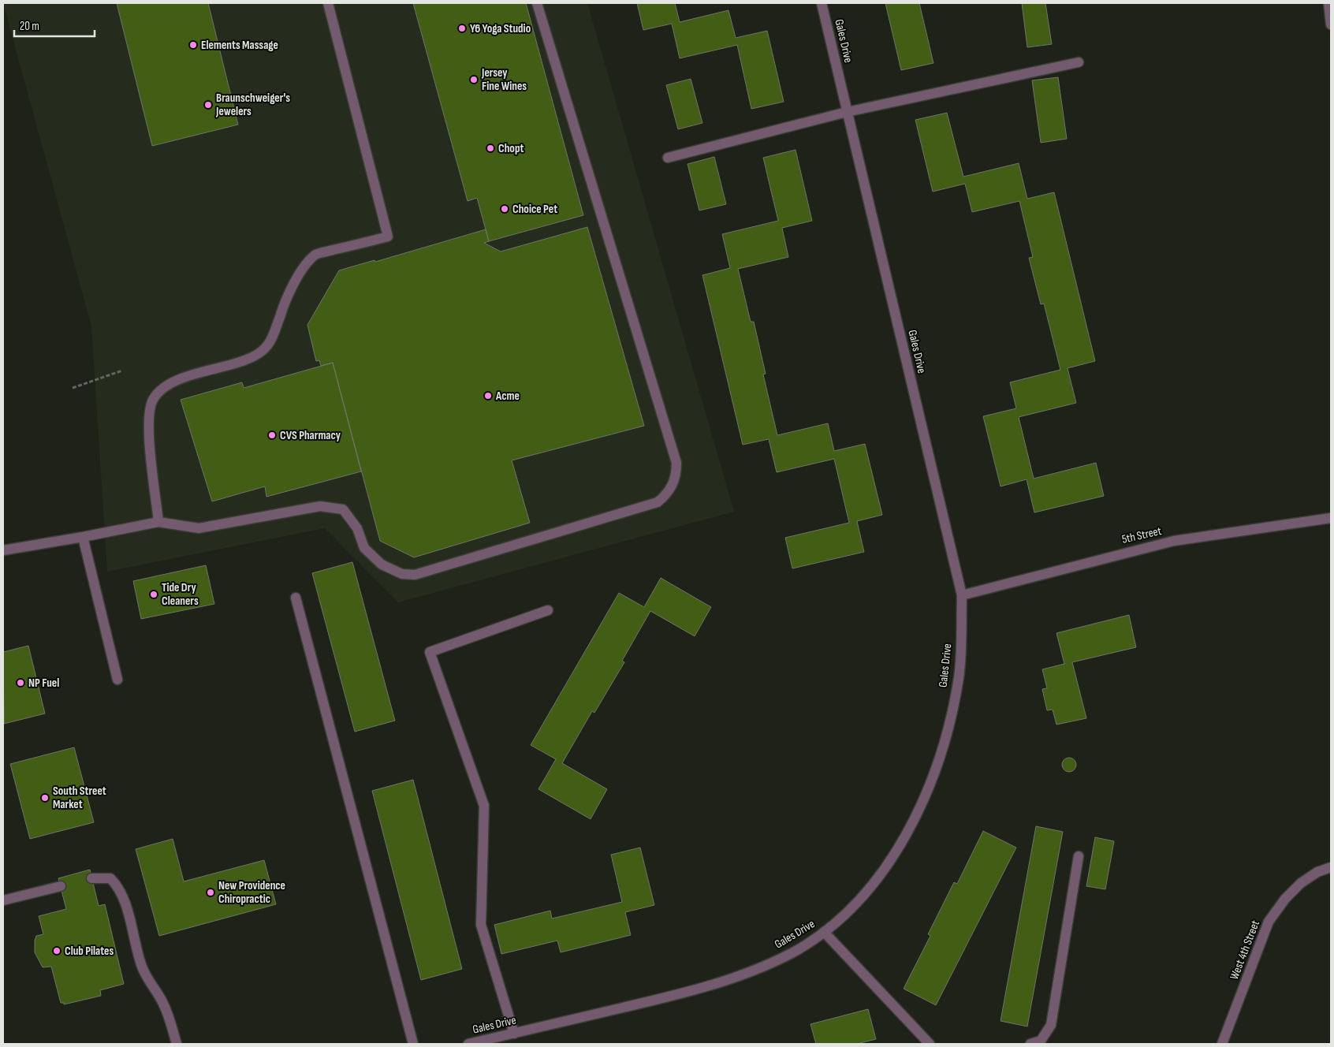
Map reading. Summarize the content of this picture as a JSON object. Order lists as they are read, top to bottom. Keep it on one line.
{"streets":{"street":["Gales Drive","5th Street","West 4th Street"]},"crossings":[["Gales Drive","5th Street"]],"places":["Y6 Yoga Studio","Elements Massage","Jersey Fine Wines","Braunschweiger's Jewelers","Chopt","Choice Pet","Acme","CVS Pharmacy","Tide Dry Cleaners","NP Fuel","South Street Market","New Providence Chiropractic","Club Pilates"],"scale_bar":"20 m"}
